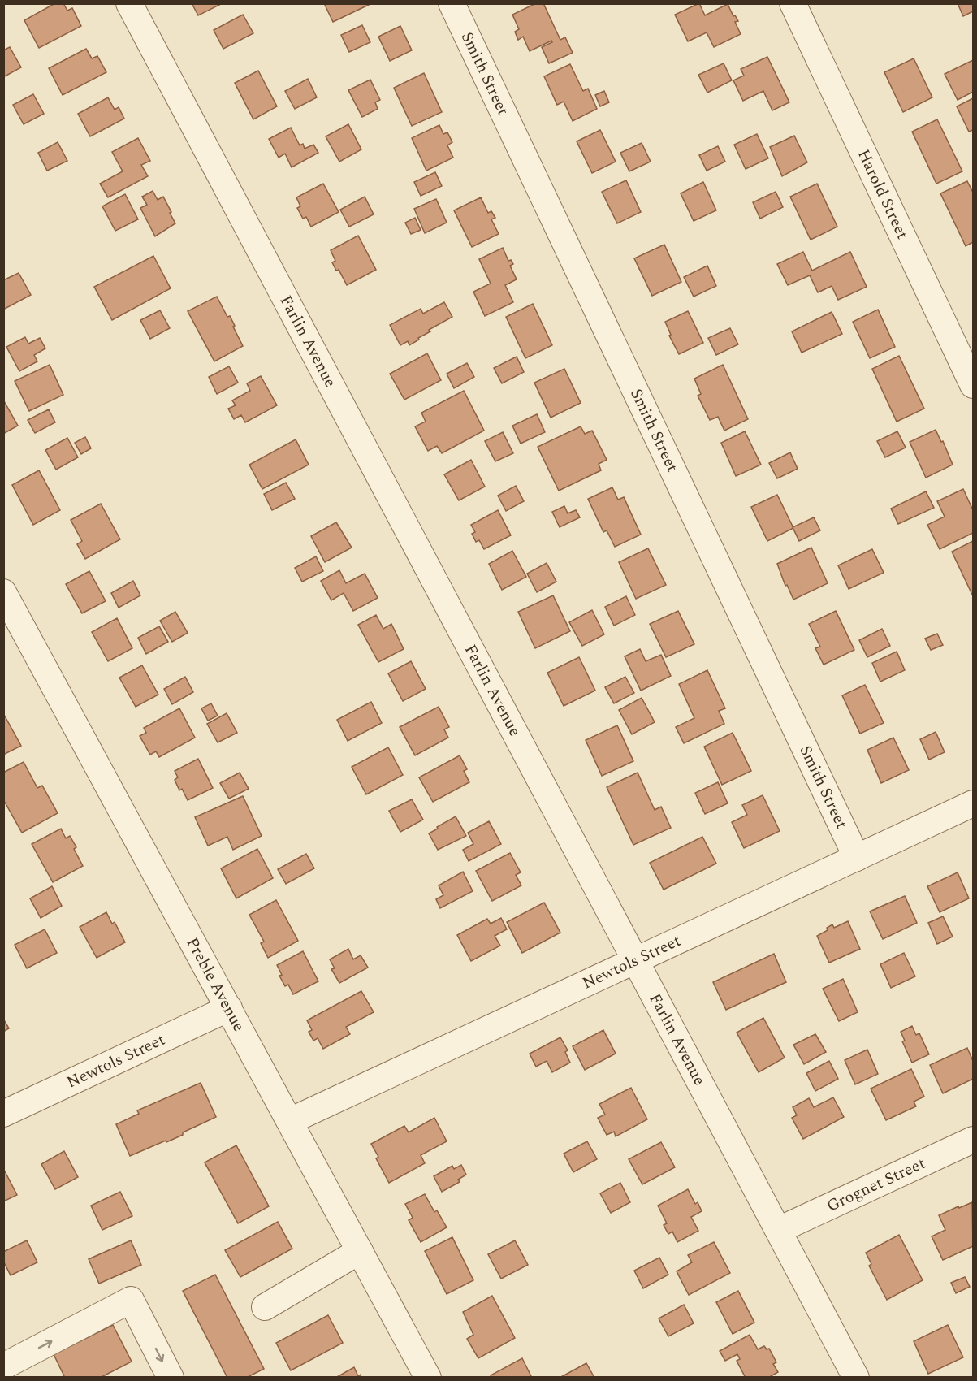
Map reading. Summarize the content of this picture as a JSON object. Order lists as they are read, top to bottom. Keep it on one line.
{"streets":{"street":["Smith Street","Harold Street","Farlin Avenue","Newtols Street","Preble Avenue","Grognet Street"]},"crossings":[["Smith Street","Newtols Street"],["Farlin Avenue","Newtols Street"],["Farlin Avenue","Grognet Street"],["Newtols Street","Preble Avenue"]]}
